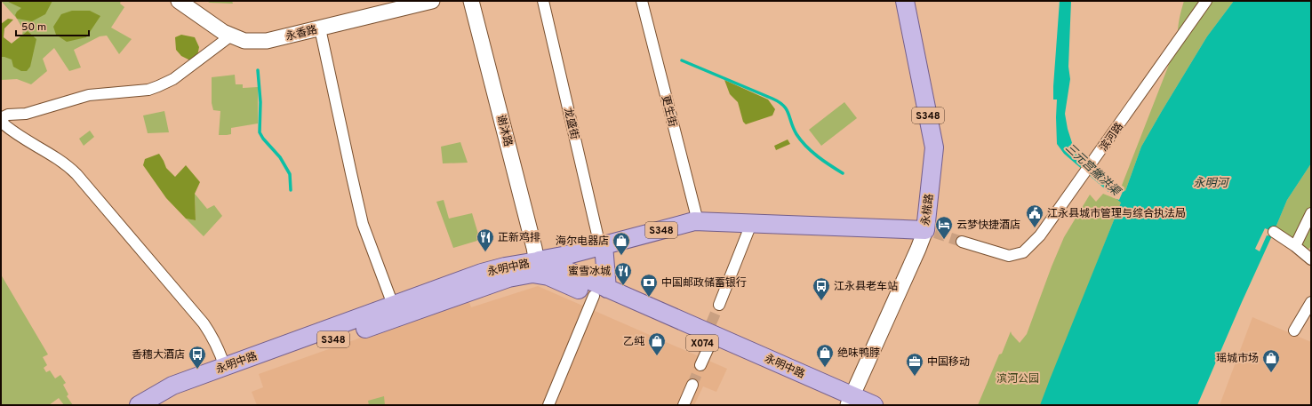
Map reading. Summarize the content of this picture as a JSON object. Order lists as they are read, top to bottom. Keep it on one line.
{"streets":{"main road":["永香路","S348","谢沐路","永桃路","永明中路","X074"],"street":["更生街","龙盛街","滨河路"]},"crossings":[["更生街","S348"],["S348","龙盛街"],["S348","永桃路"],["S348","永明中路"],["谢沐路","永明中路"],["永桃路","永明中路"]],"water":["三元宫撇洪渠","永明河"],"parks":["滨河公园"],"places":{"public building":["江永县城市管理与综合执法局"],"hotel":["云梦快捷酒店"],"restaurant":["正新鸡排","蜜雪冰城"],"shop":["海尔电器店","乙纯","绝味鸭脖","瑶城市场"],"bank":["中国邮政储蓄银行"],"bus stop":["江永县老车站","香穗大酒店"],"office":["中国移动"]},"scale_bar":"50 m"}
